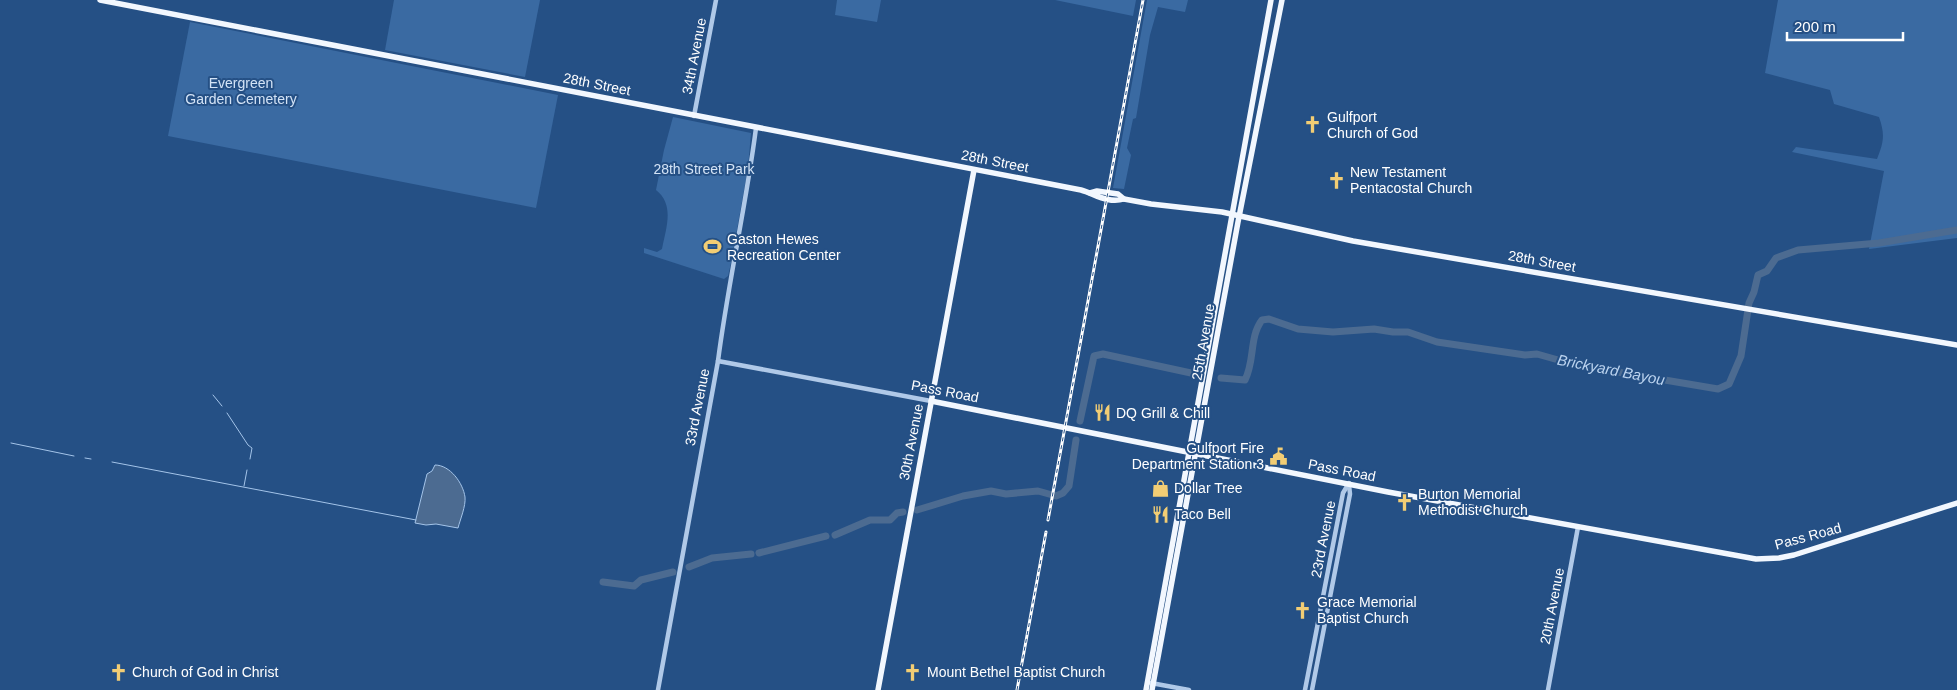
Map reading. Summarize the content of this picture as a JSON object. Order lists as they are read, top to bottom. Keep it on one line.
{"streets":{"main road":["28th Street","25th Avenue","Pass Road","30th Avenue"],"street":["34th Avenue","33rd Avenue","23rd Avenue","20th Avenue"]},"crossings":[["34th Avenue","28th Street"],["28th Street","25th Avenue"],["28th Street","33rd Avenue"],["28th Street","30th Avenue"],["25th Avenue","Pass Road"],["Pass Road","33rd Avenue"],["Pass Road","30th Avenue"],["Pass Road","23rd Avenue"],["Pass Road","20th Avenue"]],"water":["Brickyard Bayou"],"parks":["Evergreen Garden Cemetery","28th Street Park"],"places":{"church":["Gulfport Church of God","New Testament Pentacostal Church","Burton Memorial Methodist Church","Grace Memorial Baptist Church","Church of God in Christ","Mount Bethel Baptist Church"],"sports":["Gaston Hewes Recreation Center"],"restaurant":["DQ Grill & Chill","Taco Bell"],"public building":["Gulfport Fire Department Station 3"],"shop":["Dollar Tree"]},"scale_bar":"200 m"}
